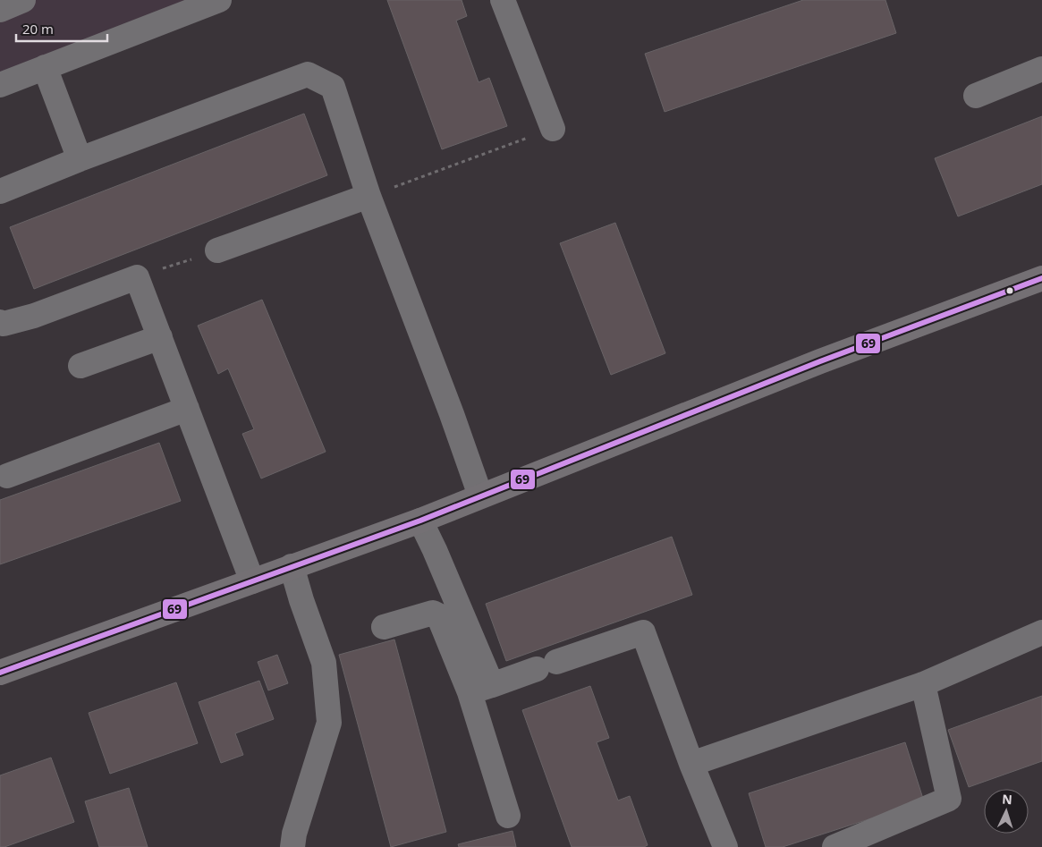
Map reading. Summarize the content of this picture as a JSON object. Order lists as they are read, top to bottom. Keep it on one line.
{"lines":["transit line 69"],"scale_bar":"20 m","north":"top"}
